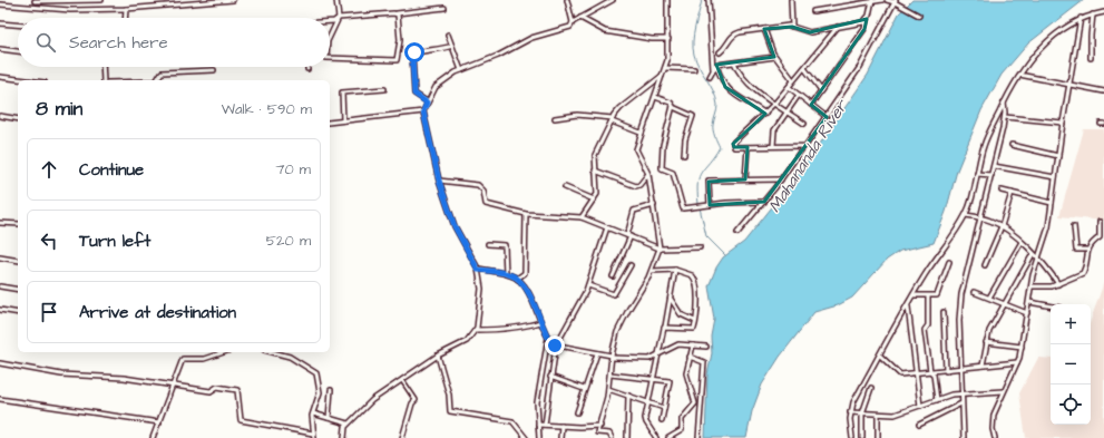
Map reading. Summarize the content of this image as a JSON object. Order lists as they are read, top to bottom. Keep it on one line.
{"water":["Mahananda River"],"page":{"search":"Search here","heading":["8 min","Walk · 590 m"],"list":[["Continue","70 m"],["Turn left","520 m"],"Arrive at destination"],"map_buttons":["+","−"]}}
